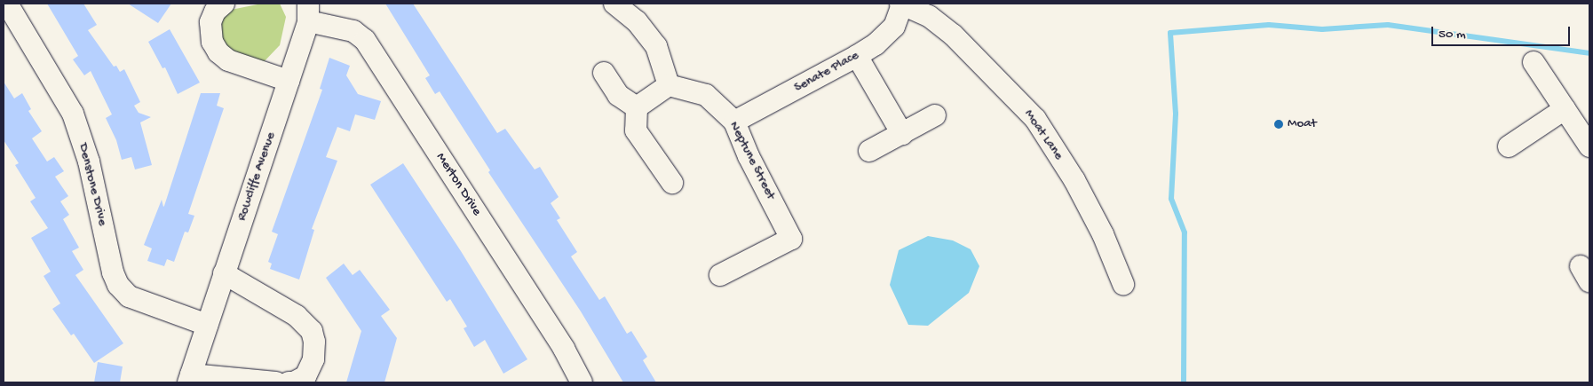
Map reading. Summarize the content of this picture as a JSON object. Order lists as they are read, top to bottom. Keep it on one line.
{"streets":{"street":["Senate Place","Moat Lane","Neptune Street","Rowcliffe Avenue","Denstone Drive","Merton Drive"]},"crossings":[["Senate Place","Moat Lane"],["Senate Place","Neptune Street"],["Rowcliffe Avenue","Denstone Drive"],["Rowcliffe Avenue","Merton Drive"]],"places":["Moat"],"scale_bar":"50 m"}
